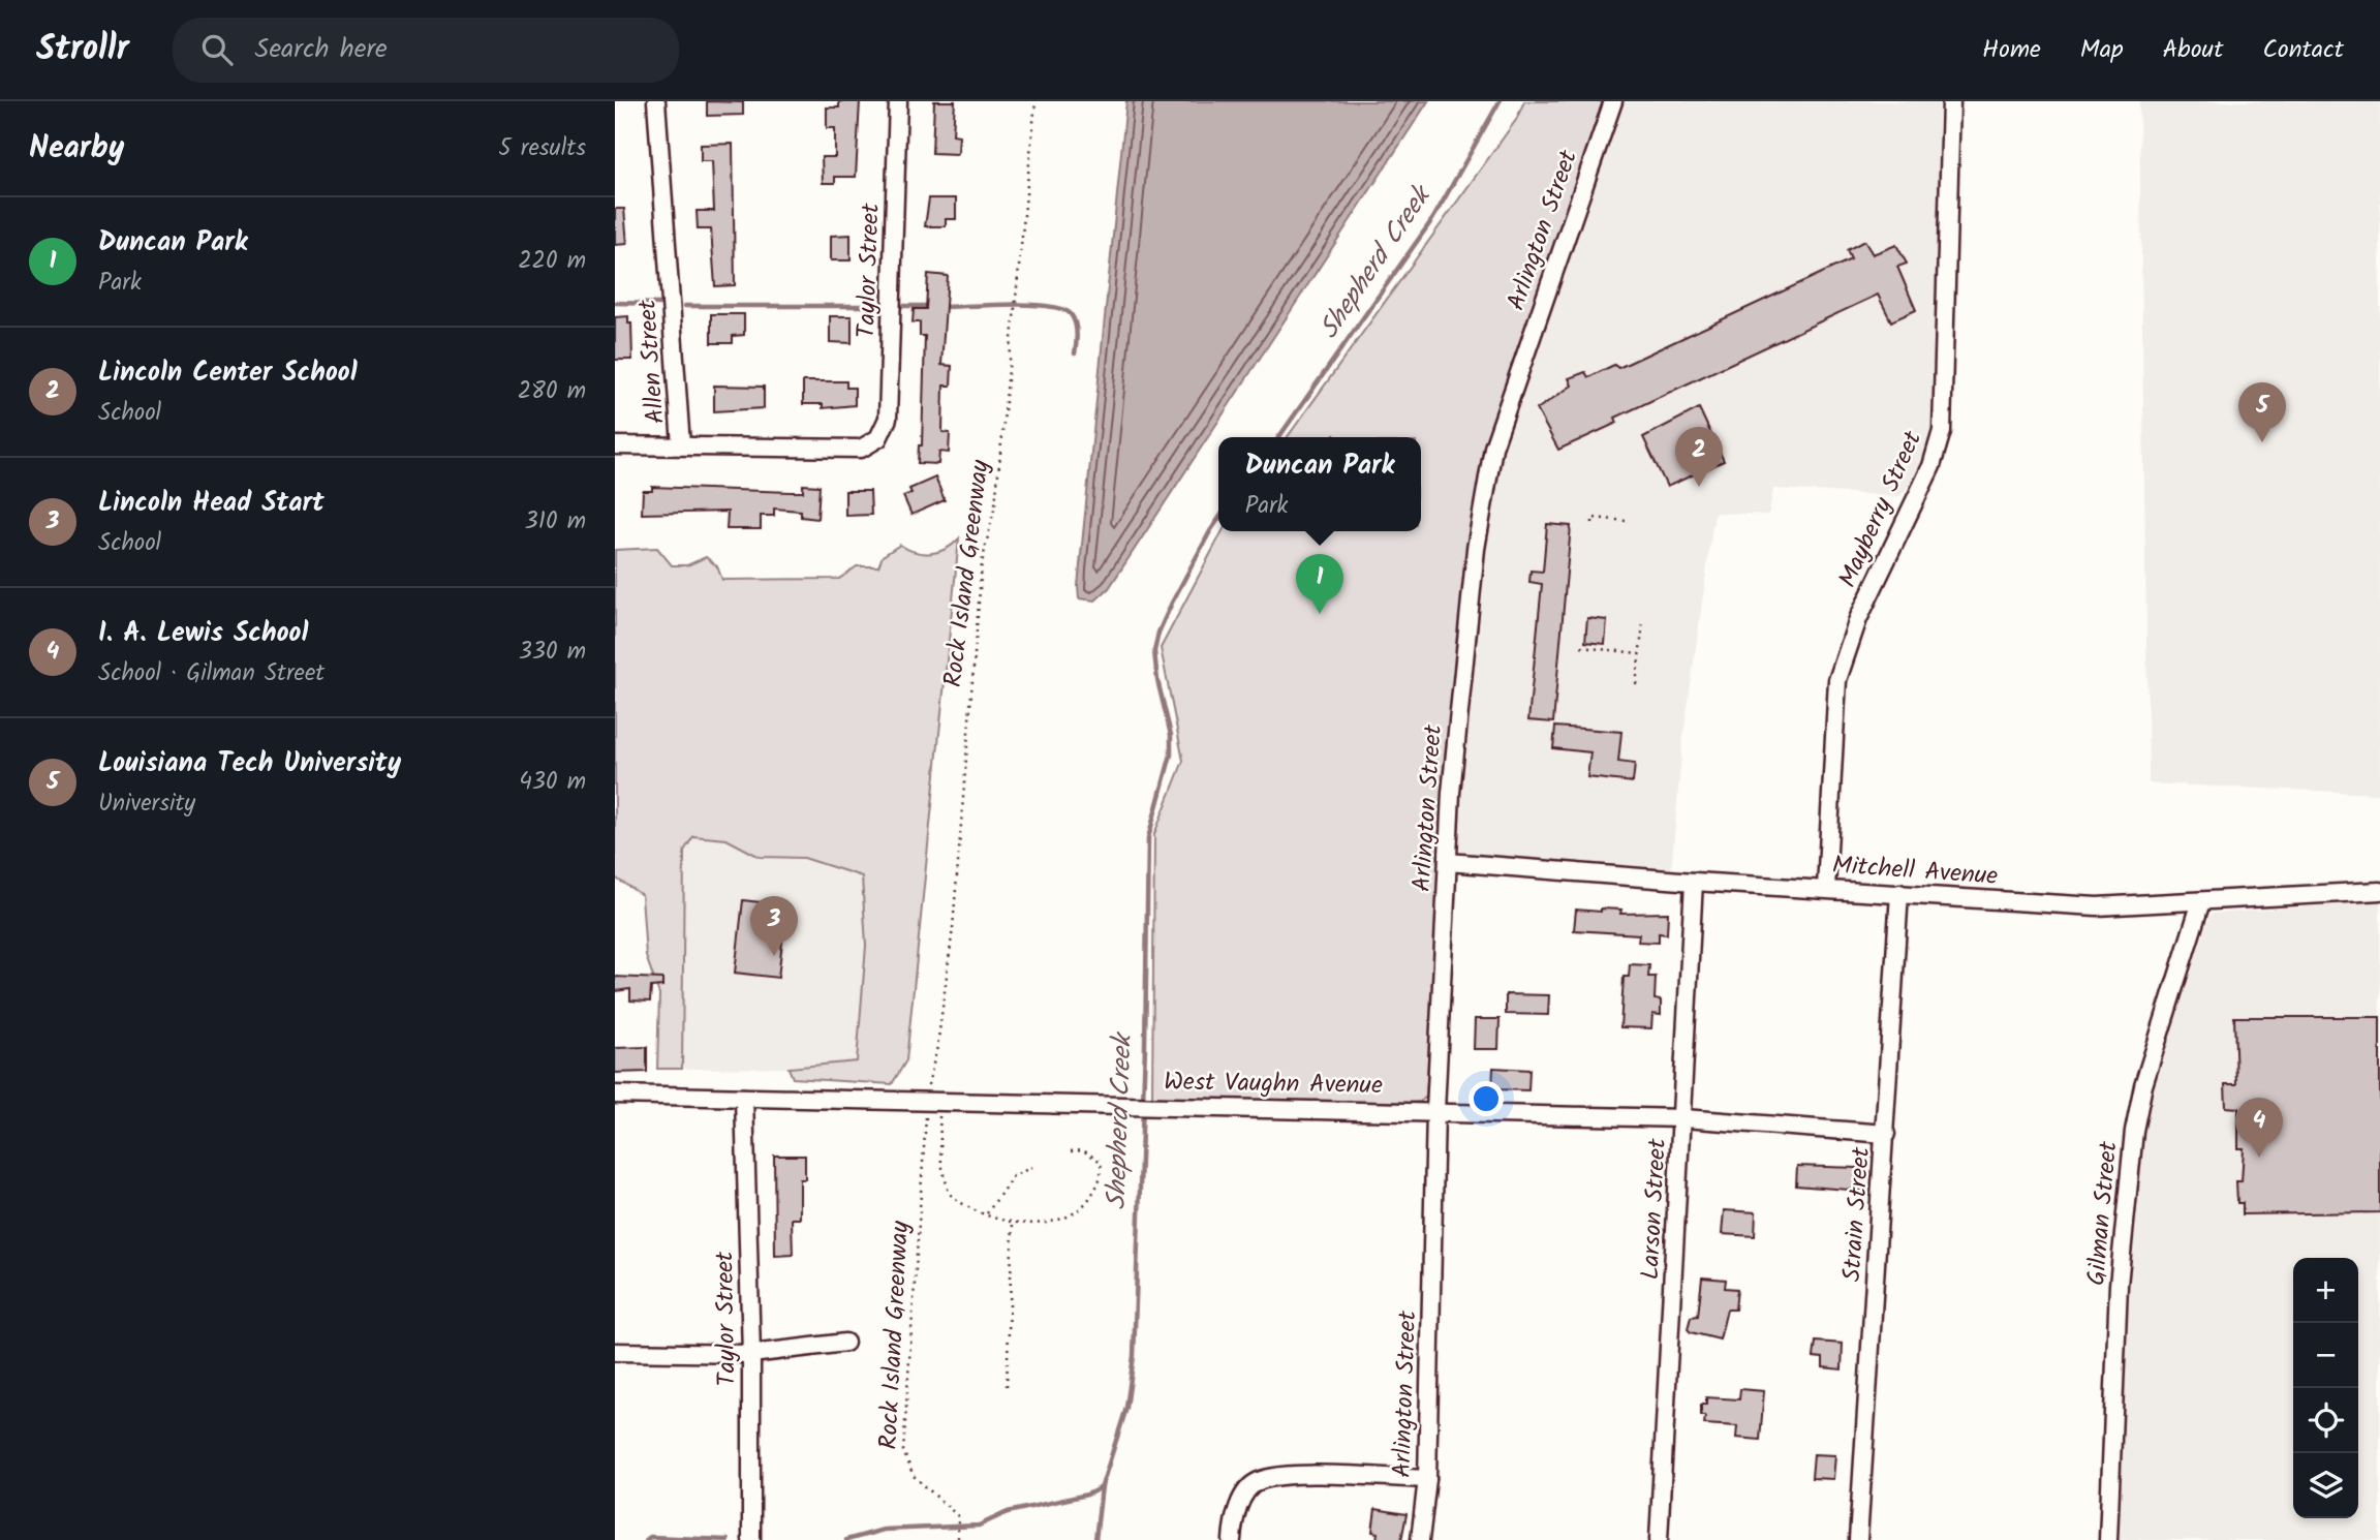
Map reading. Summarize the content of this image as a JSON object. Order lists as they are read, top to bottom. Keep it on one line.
{"streets":{"street":["Arlington Street","Taylor Street","Allen Street","Mayberry Street","Mitchell Avenue","West Vaughn Avenue","Larson Street","Gilman Street","Strain Street"],"path":["Rock Island Greenway"]},"crossings":[["Arlington Street","Mitchell Avenue"],["Arlington Street","West Vaughn Avenue"],["Taylor Street","Allen Street"],["Taylor Street","West Vaughn Avenue"],["Mayberry Street","Mitchell Avenue"],["Mitchell Avenue","Larson Street"],["Mitchell Avenue","Gilman Street"],["Mitchell Avenue","Strain Street"],["West Vaughn Avenue","Larson Street"],["West Vaughn Avenue","Strain Street"]],"water":["Shepherd Creek"],"page":{"header":"Strollr","search":"Search here","nav":["Home","Map","About","Contact"],"heading":["Nearby","5 results"],"list":[{"mark":"1","name":"Duncan Park","note":"Park","value":"220 m"},{"mark":"2","name":"Lincoln Center School","note":"School","value":"280 m"},{"mark":"3","name":"Lincoln Head Start","note":"School","value":"310 m"},{"mark":"4","name":"I. A. Lewis School","note":"School · Gilman Street","value":"330 m"},{"mark":"5","name":"Louisiana Tech University","note":"University","value":"430 m"}],"pins":["5","2","1","3","4"],"popup":["Duncan Park","Park"],"map_buttons":["+","−"]}}
